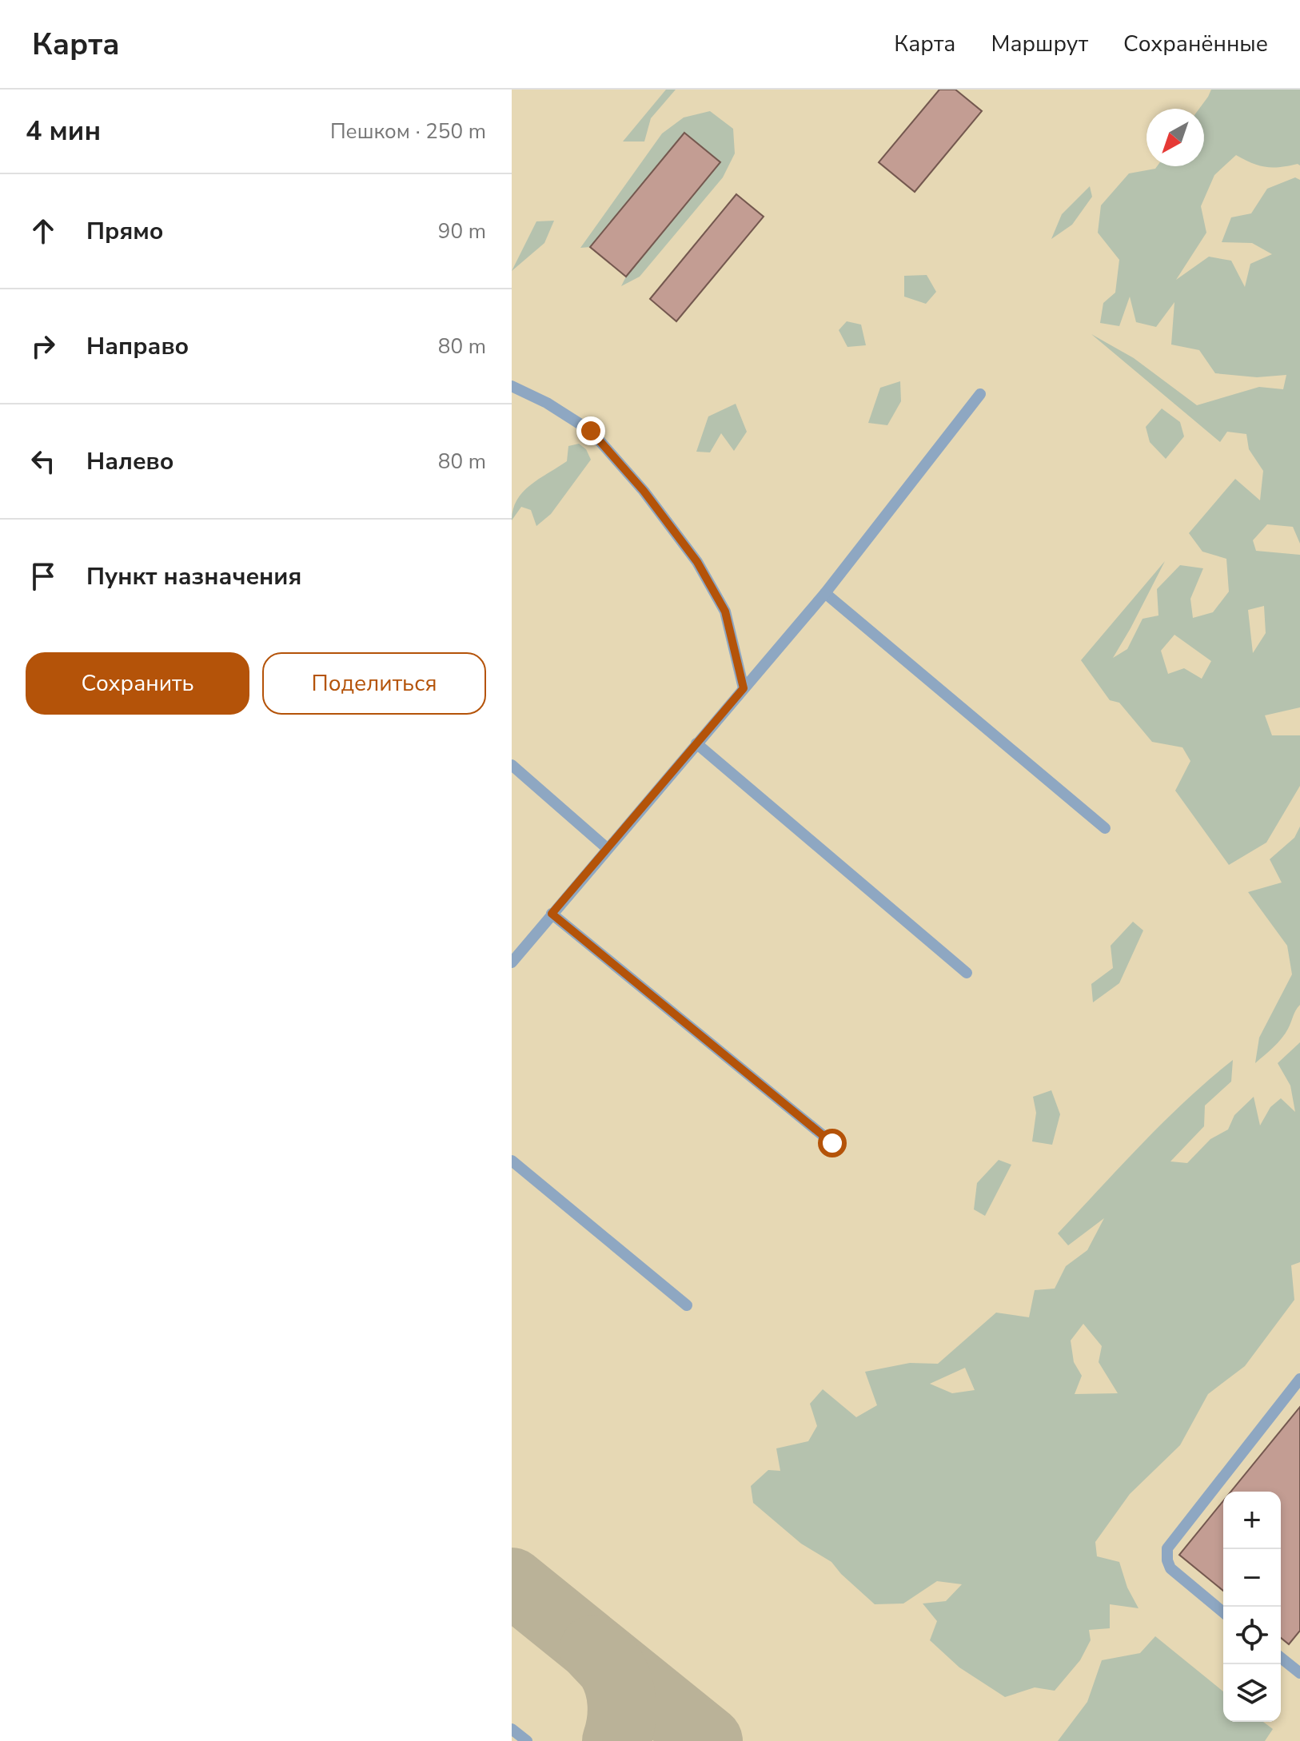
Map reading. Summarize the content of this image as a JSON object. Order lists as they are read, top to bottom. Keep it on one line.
{"north":"bottom left","page":{"header":"Карта","nav":["Карта","Маршрут","Сохранённые"],"heading":["4 мин","Пешком · 250 m"],"list":[["Прямо","90 m"],["Направо","80 m"],["Налево","80 m"],"Пункт назначения"],"buttons":["Сохранить","Поделиться"],"map_buttons":["+","−"]}}
